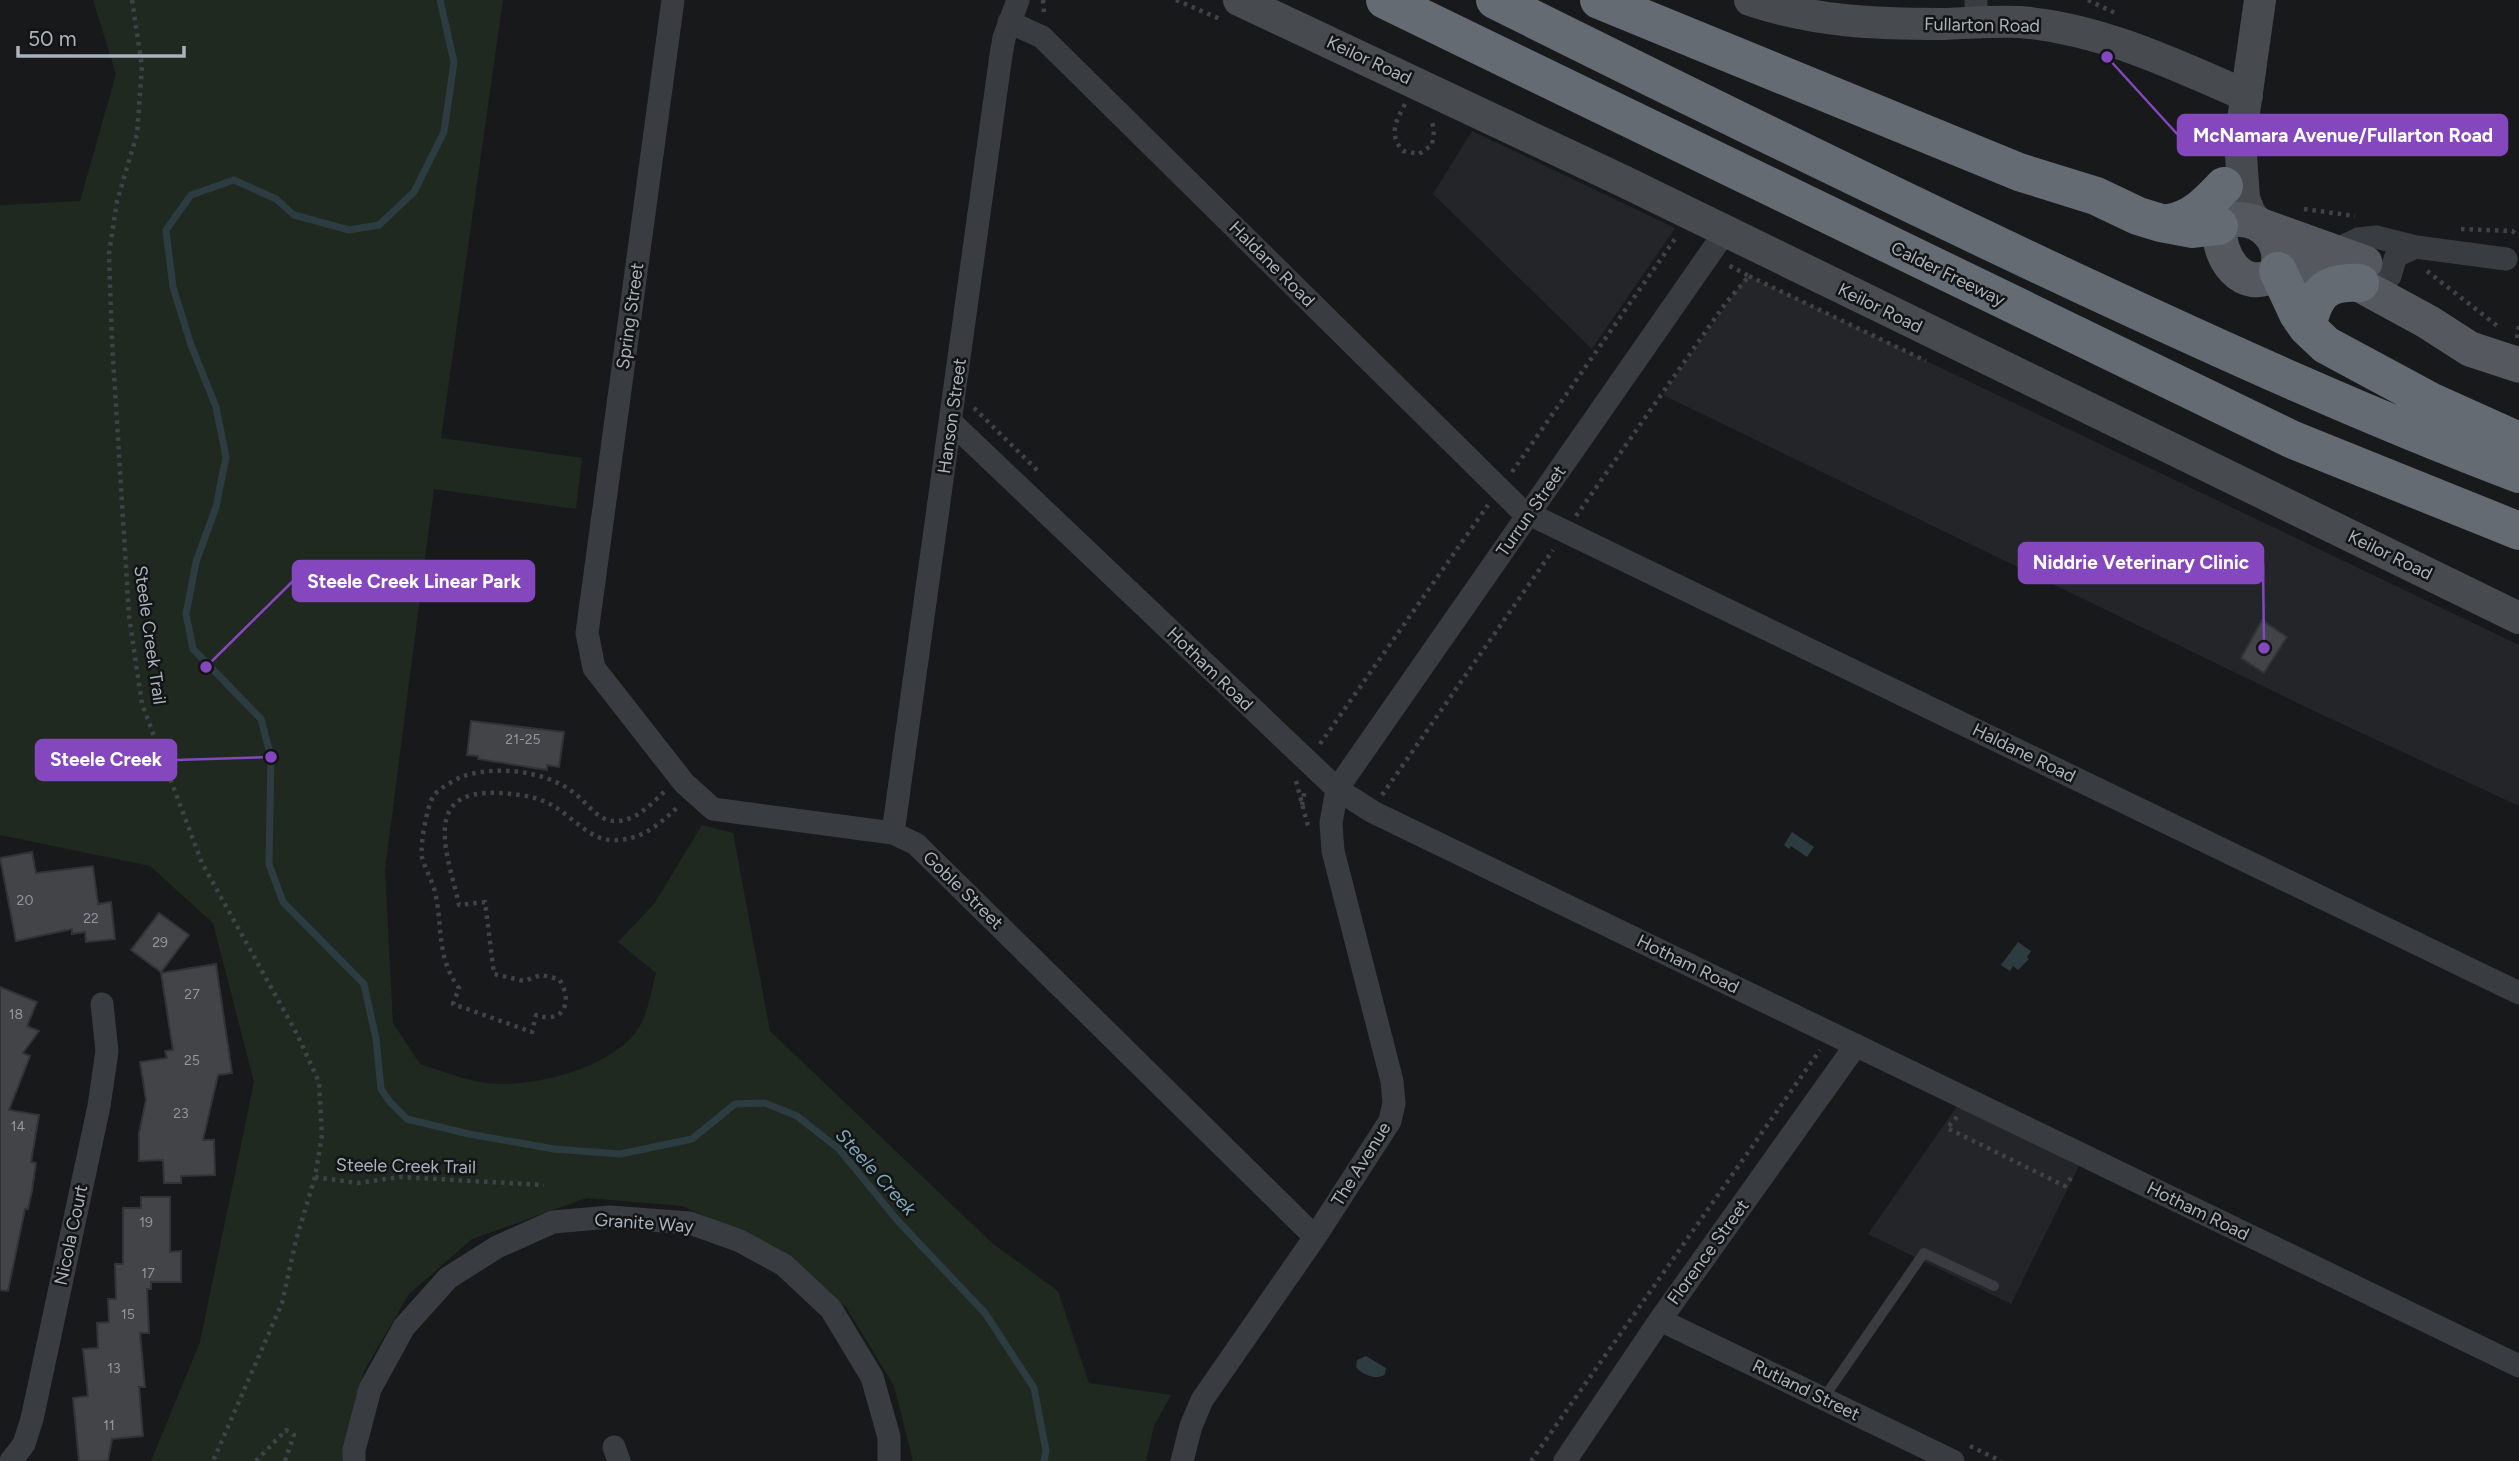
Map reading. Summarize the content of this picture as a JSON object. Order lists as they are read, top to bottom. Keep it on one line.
{"streets":{"highway":["Calder Freeway"],"main road":["Fullarton Road","Keilor Road"],"street":["Haldane Road","Spring Street","Hanson Street","Turrun Street","Hotham Road","Goble Street","The Avenue","Granite Way","Nicola Court","Florence Street","Rutland Street"],"path":["Steele Creek Trail"]},"crossings":[["Keilor Road","Turrun Street"],["Haldane Road","Hanson Street"],["Haldane Road","Turrun Street"],["Spring Street","Goble Street"],["Hanson Street","Hotham Road"],["Hanson Street","Goble Street"],["Turrun Street","Hotham Road"],["Turrun Street","The Avenue"],["Hotham Road","The Avenue"],["Hotham Road","Florence Street"],["Goble Street","The Avenue"],["Florence Street","Rutland Street"]],"water":["Steele Creek"],"places":["McNamara Avenue/Fullarton Road","Niddrie Veterinary Clinic","Steele Creek Linear Park","Steele Creek"],"house_numbers":["21-25","20","22","29","27","18","25","23","14","19","17","15","13","11"],"scale_bar":"50 m"}
